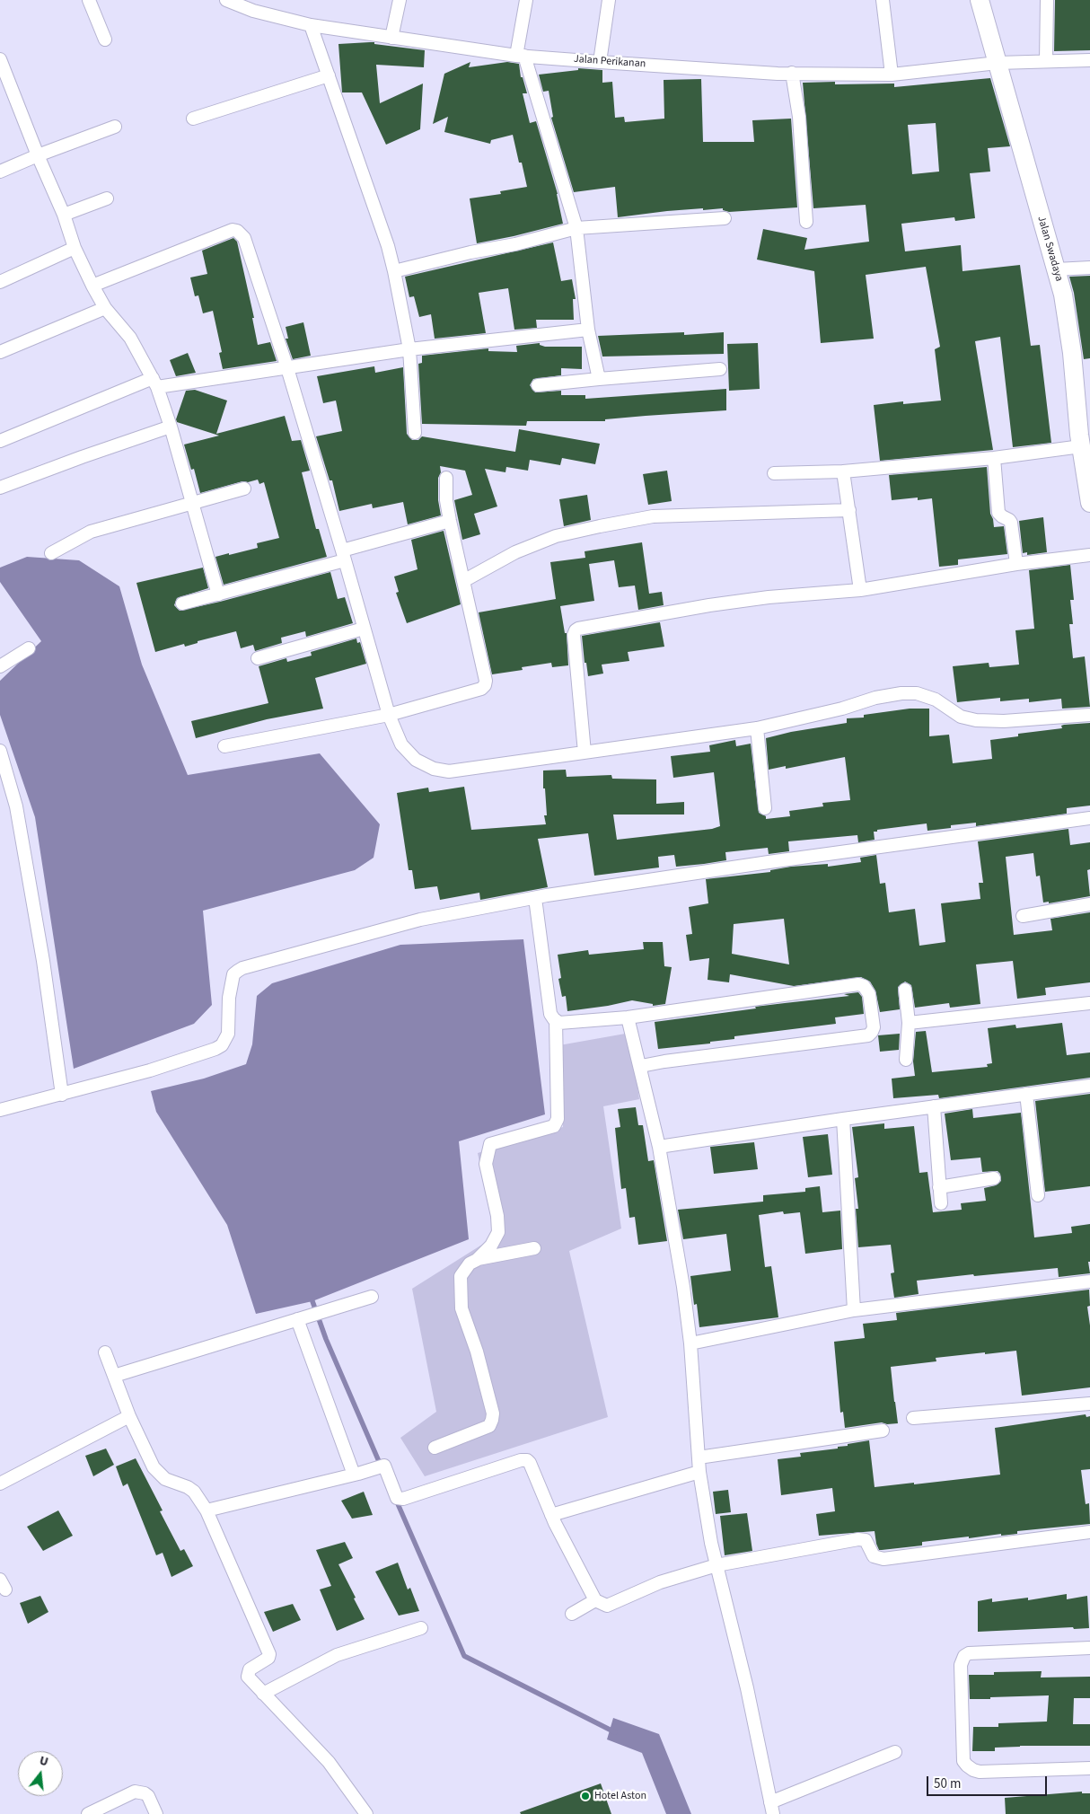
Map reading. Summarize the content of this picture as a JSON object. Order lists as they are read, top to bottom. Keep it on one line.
{"streets":{"street":["Jalan Perikanan","Jalan Swadaya"]},"crossings":[["Jalan Perikanan","Jalan Swadaya"]],"places":["Hotel Aston"],"scale_bar":"50 m","north":"top"}
